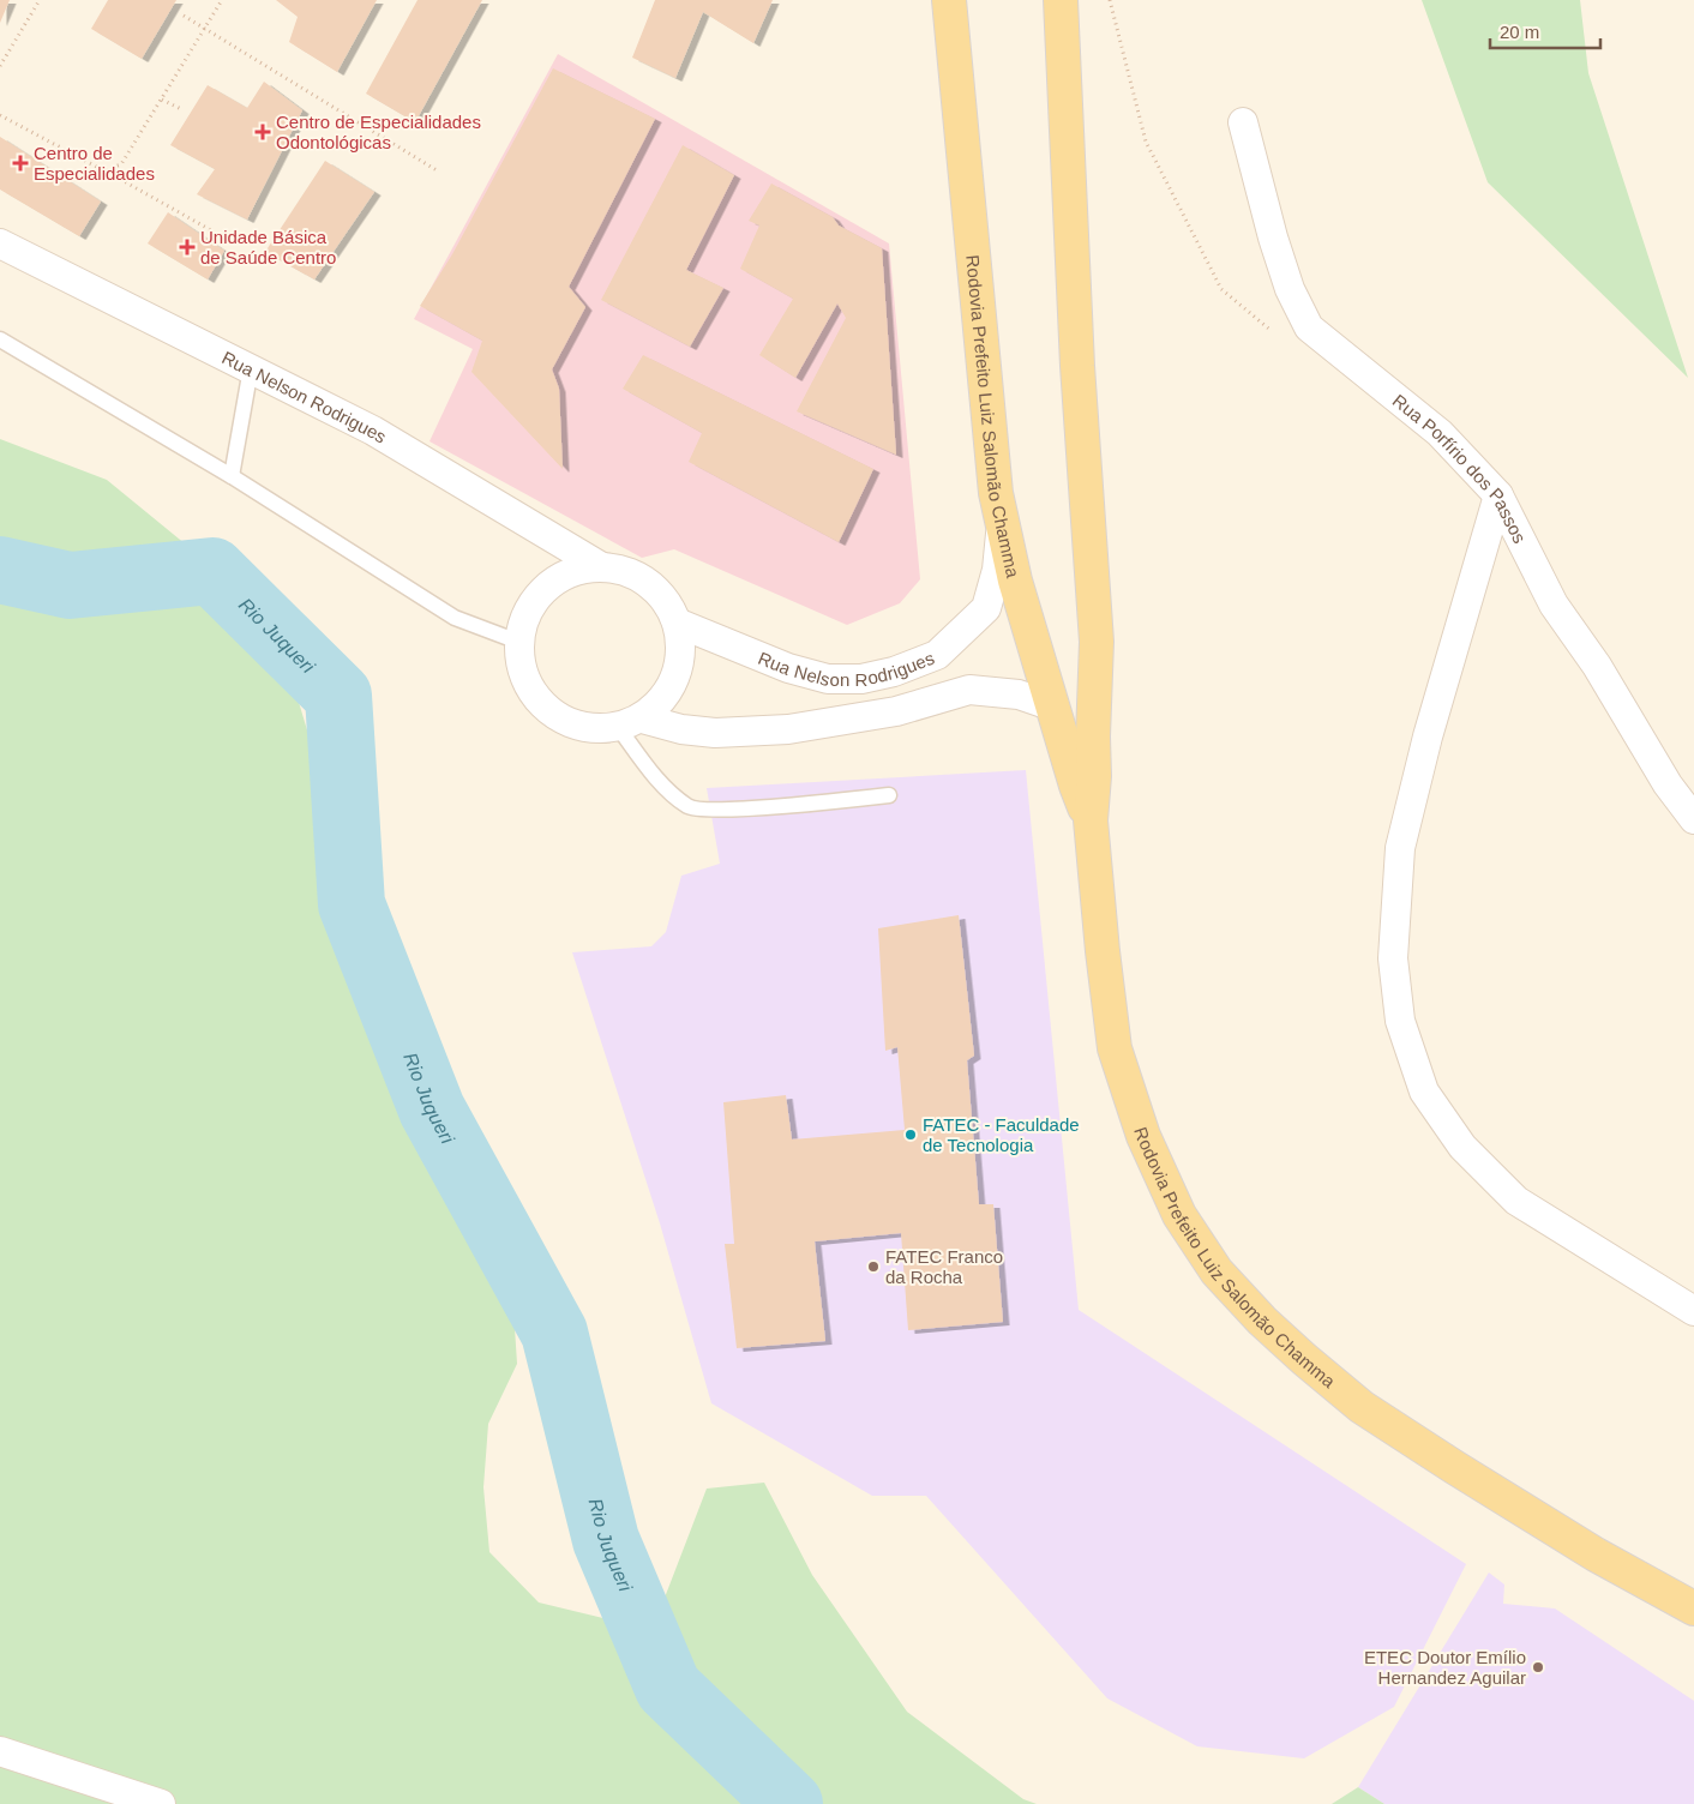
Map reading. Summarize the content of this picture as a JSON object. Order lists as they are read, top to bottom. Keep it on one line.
{"streets":{"main road":["Rodovia Prefeito Luiz Salomão Chamma"],"street":["Rua Nelson Rodrigues","Rua Porfírio dos Passos"]},"crossings":[["Rua Nelson Rodrigues","Rodovia Prefeito Luiz Salomão Chamma"]],"water":["Rio Juqueri"],"places":{"health":["Centro de Especialidades Odontológicas","Centro de Especialidades","Unidade Básica de Saúde Centro"],"other":["FATEC - Faculdade de Tecnologia","FATEC Franco da Rocha","ETEC Doutor Emílio Hernandez Aguilar"]},"scale_bar":"20 m"}
